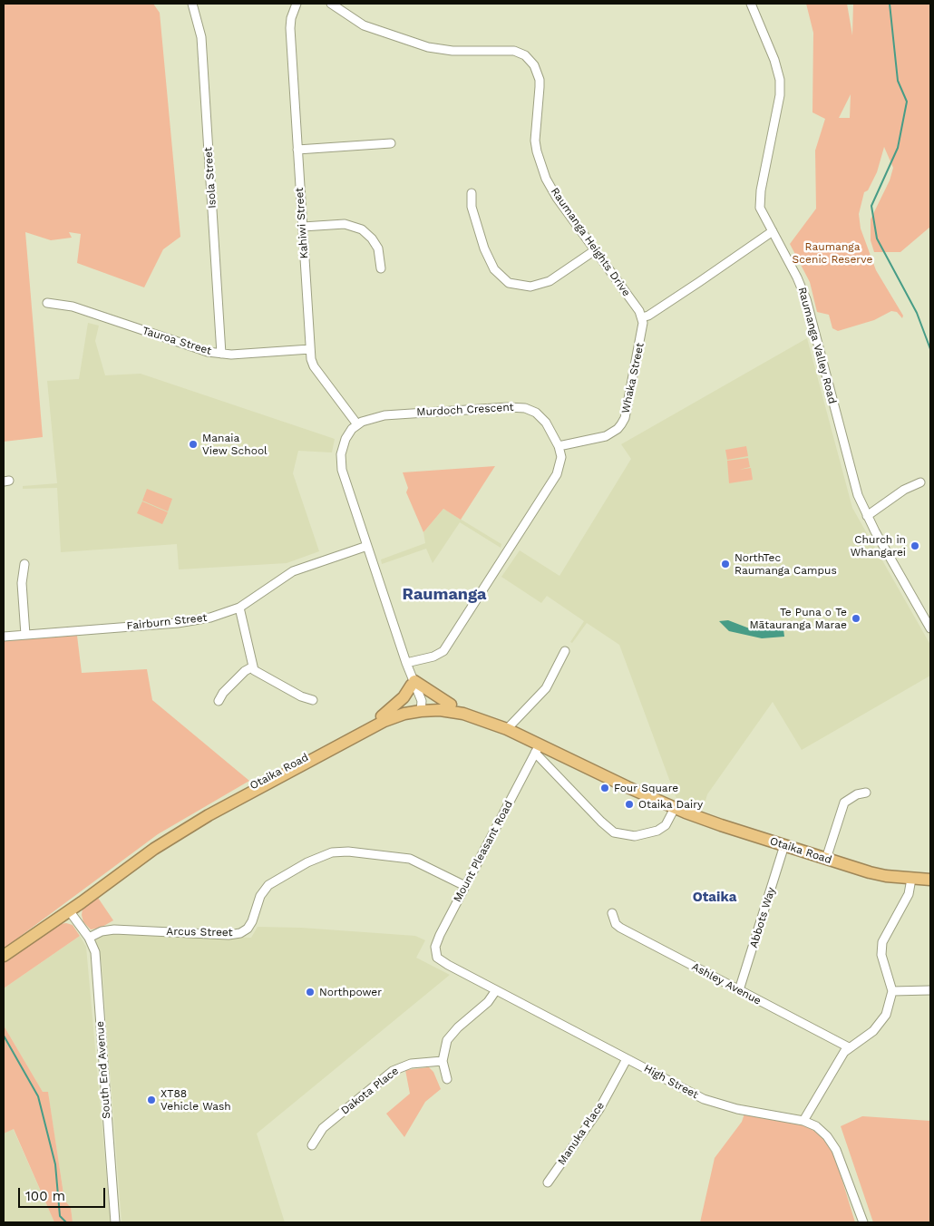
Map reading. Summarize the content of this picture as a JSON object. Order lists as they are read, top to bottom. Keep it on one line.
{"streets":{"highway":["Otaika Road"],"street":["Isola Street","Kahiwi Street","Raumanga Heights Drive","Tauroa Street","Raumanga Valley Road","Whaka Street","Murdoch Crescent","Fairburn Street","Mount Pleasant Road","Abbots Way","Arcus Street","Ashley Avenue","South End Avenue","High Street","Dakota Place","Manuka Place"]},"crossings":[["Isola Street","Tauroa Street"],["Kahiwi Street","Tauroa Street"],["Kahiwi Street","Murdoch Crescent"],["Raumanga Heights Drive","Whaka Street"],["Whaka Street","Murdoch Crescent"],["Otaika Road","Mount Pleasant Road"],["Otaika Road","Abbots Way"],["Mount Pleasant Road","Arcus Street"],["Mount Pleasant Road","High Street"],["Abbots Way","Ashley Avenue"],["Arcus Street","South End Avenue"],["High Street","Manuka Place"]],"districts":["Raumanga","Otaika"],"parks":["Raumanga Scenic Reserve"],"places":["Manaia View School","Church in Whangarei","NorthTec Raumanga Campus","Te Puna o Te Mātauranga Marae","Four Square","Otaika Dairy","Northpower","XT88 Vehicle Wash"],"scale_bar":"100 m"}
